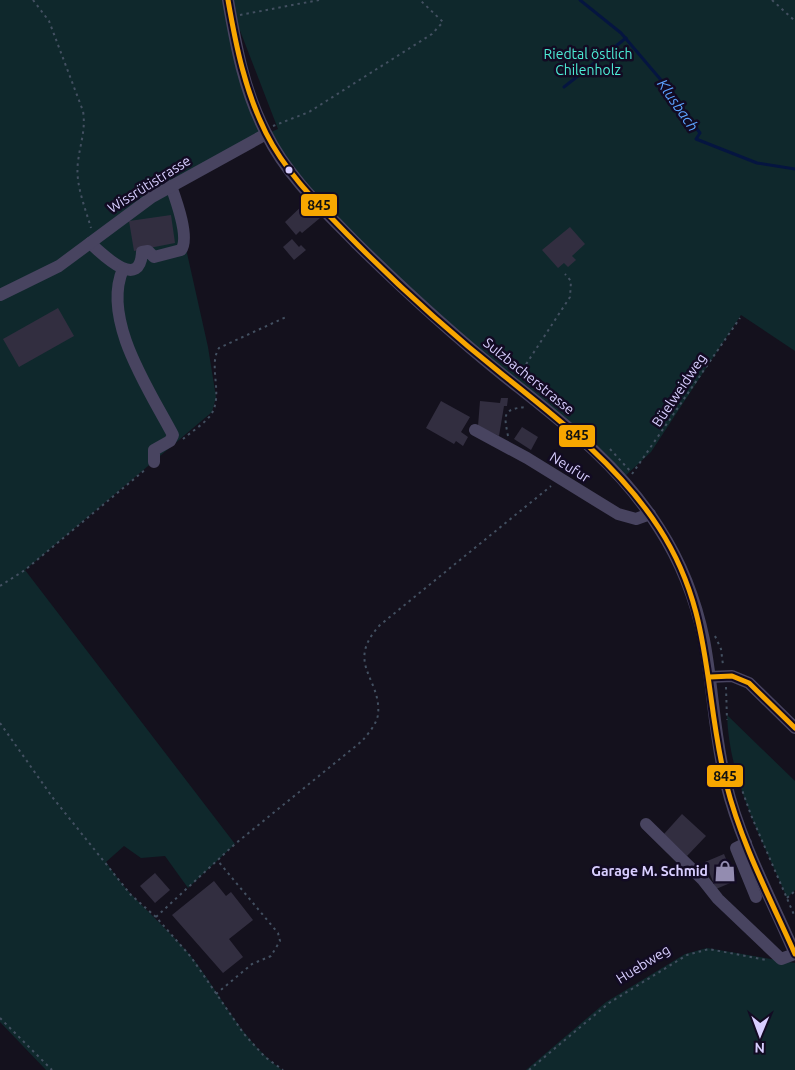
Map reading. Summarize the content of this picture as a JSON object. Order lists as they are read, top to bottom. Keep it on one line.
{"streets":{"street":["Wissrütistrasse","Sulzbacherstrasse","Neufur"],"path":["Büelweidweg","Huebweg"]},"crossings":[["Wissrütistrasse","Sulzbacherstrasse"],["Sulzbacherstrasse","Neufur"]],"water":["Klusbach"],"parks":["Riedtal östlich Chilenholz"],"places":{"shop":["Garage M. Schmid"]},"lines":["transit line 845"],"north":"bottom"}
